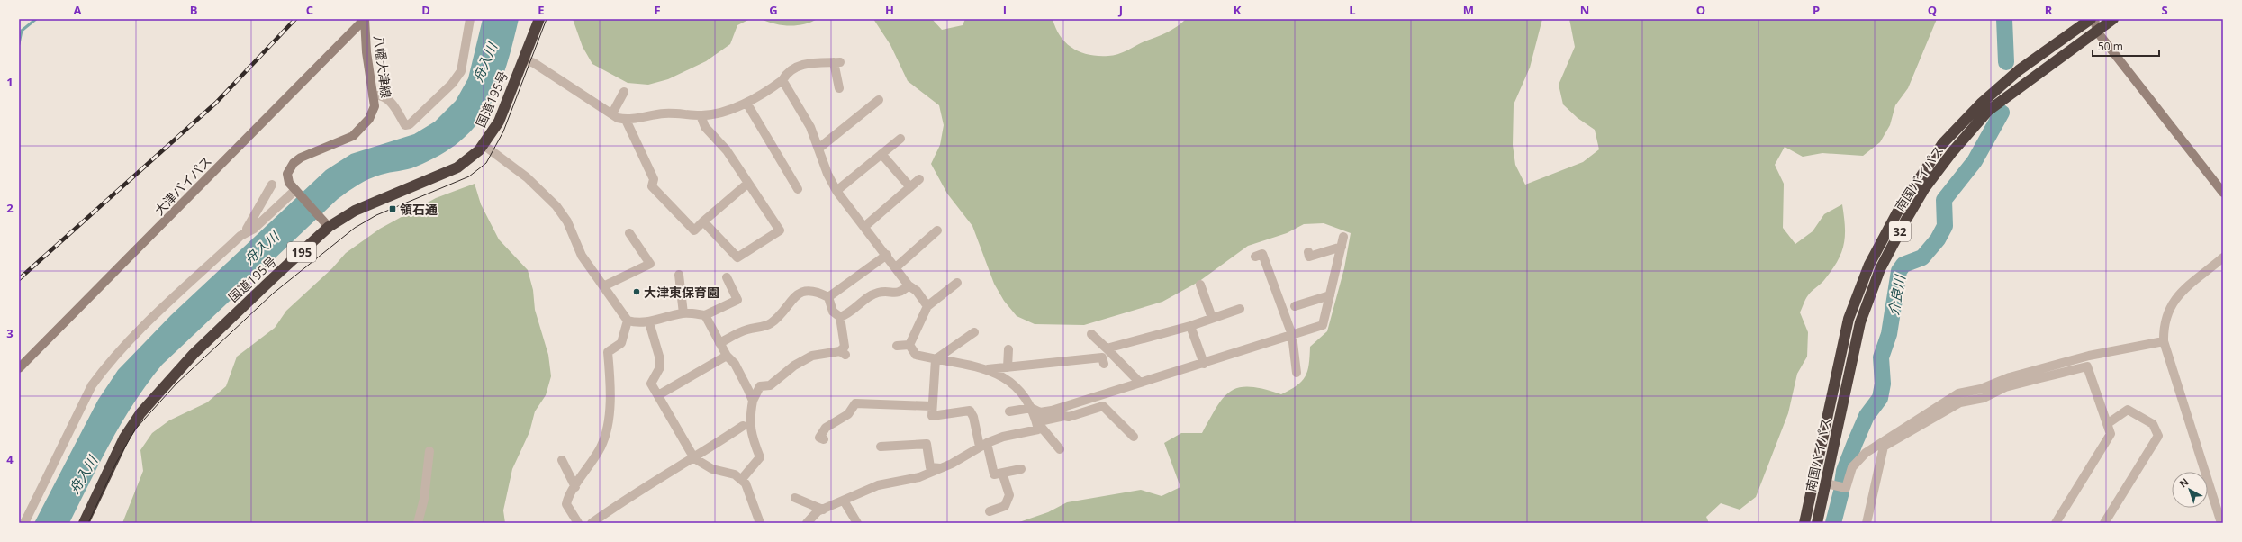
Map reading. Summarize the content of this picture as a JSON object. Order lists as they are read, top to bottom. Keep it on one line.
{"streets":{"highway":["国道195号","南国バイパス","32","195"],"main road":["八幡大津線","大津バイパス"]},"crossings":[["八幡大津線","国道195号"],["八幡大津線","大津バイパス"]],"water":["舟入川","介良川"],"places":{"transit":["領石通"],"other":["大津東保育園"]},"scale_bar":"50 m","north":"top left","grid":{"columns":["A","B","C","D","E","F","G","H","I","J","K","L","M","N","O","P","Q","R","S"],"rows":["1","2","3","4"]}}
